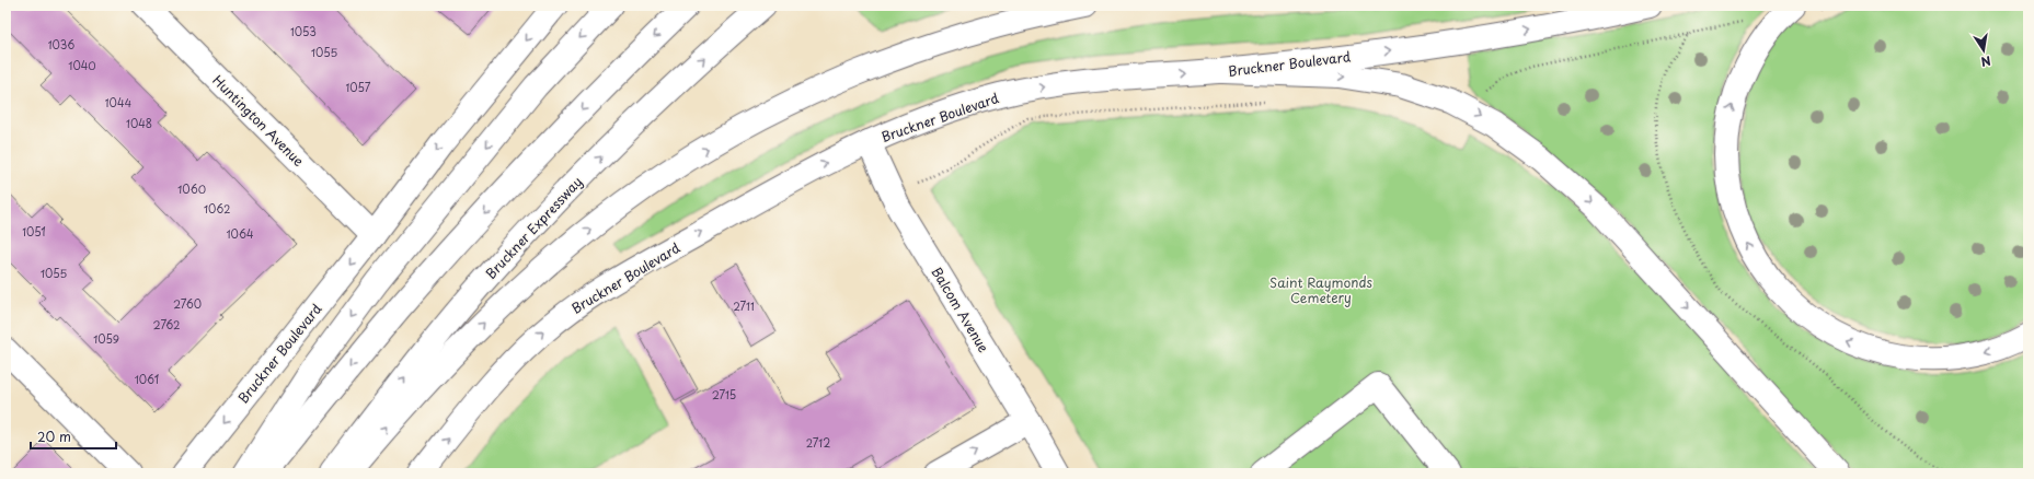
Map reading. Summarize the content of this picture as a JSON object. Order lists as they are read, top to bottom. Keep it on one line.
{"streets":{"main road":["Bruckner Boulevard","Huntington Avenue","Bruckner Expressway","Balcom Avenue"]},"crossings":[["Bruckner Boulevard","Huntington Avenue"],["Bruckner Boulevard","Balcom Avenue"]],"parks":["Saint Raymonds Cemetery"],"house_numbers":["1053","1036","1055","1040","1057","1044","1048","1060","1062","1051","1064","1055","2760","2711","2762","1059","1061","2715","2712"],"scale_bar":"20 m","north":"bottom"}
